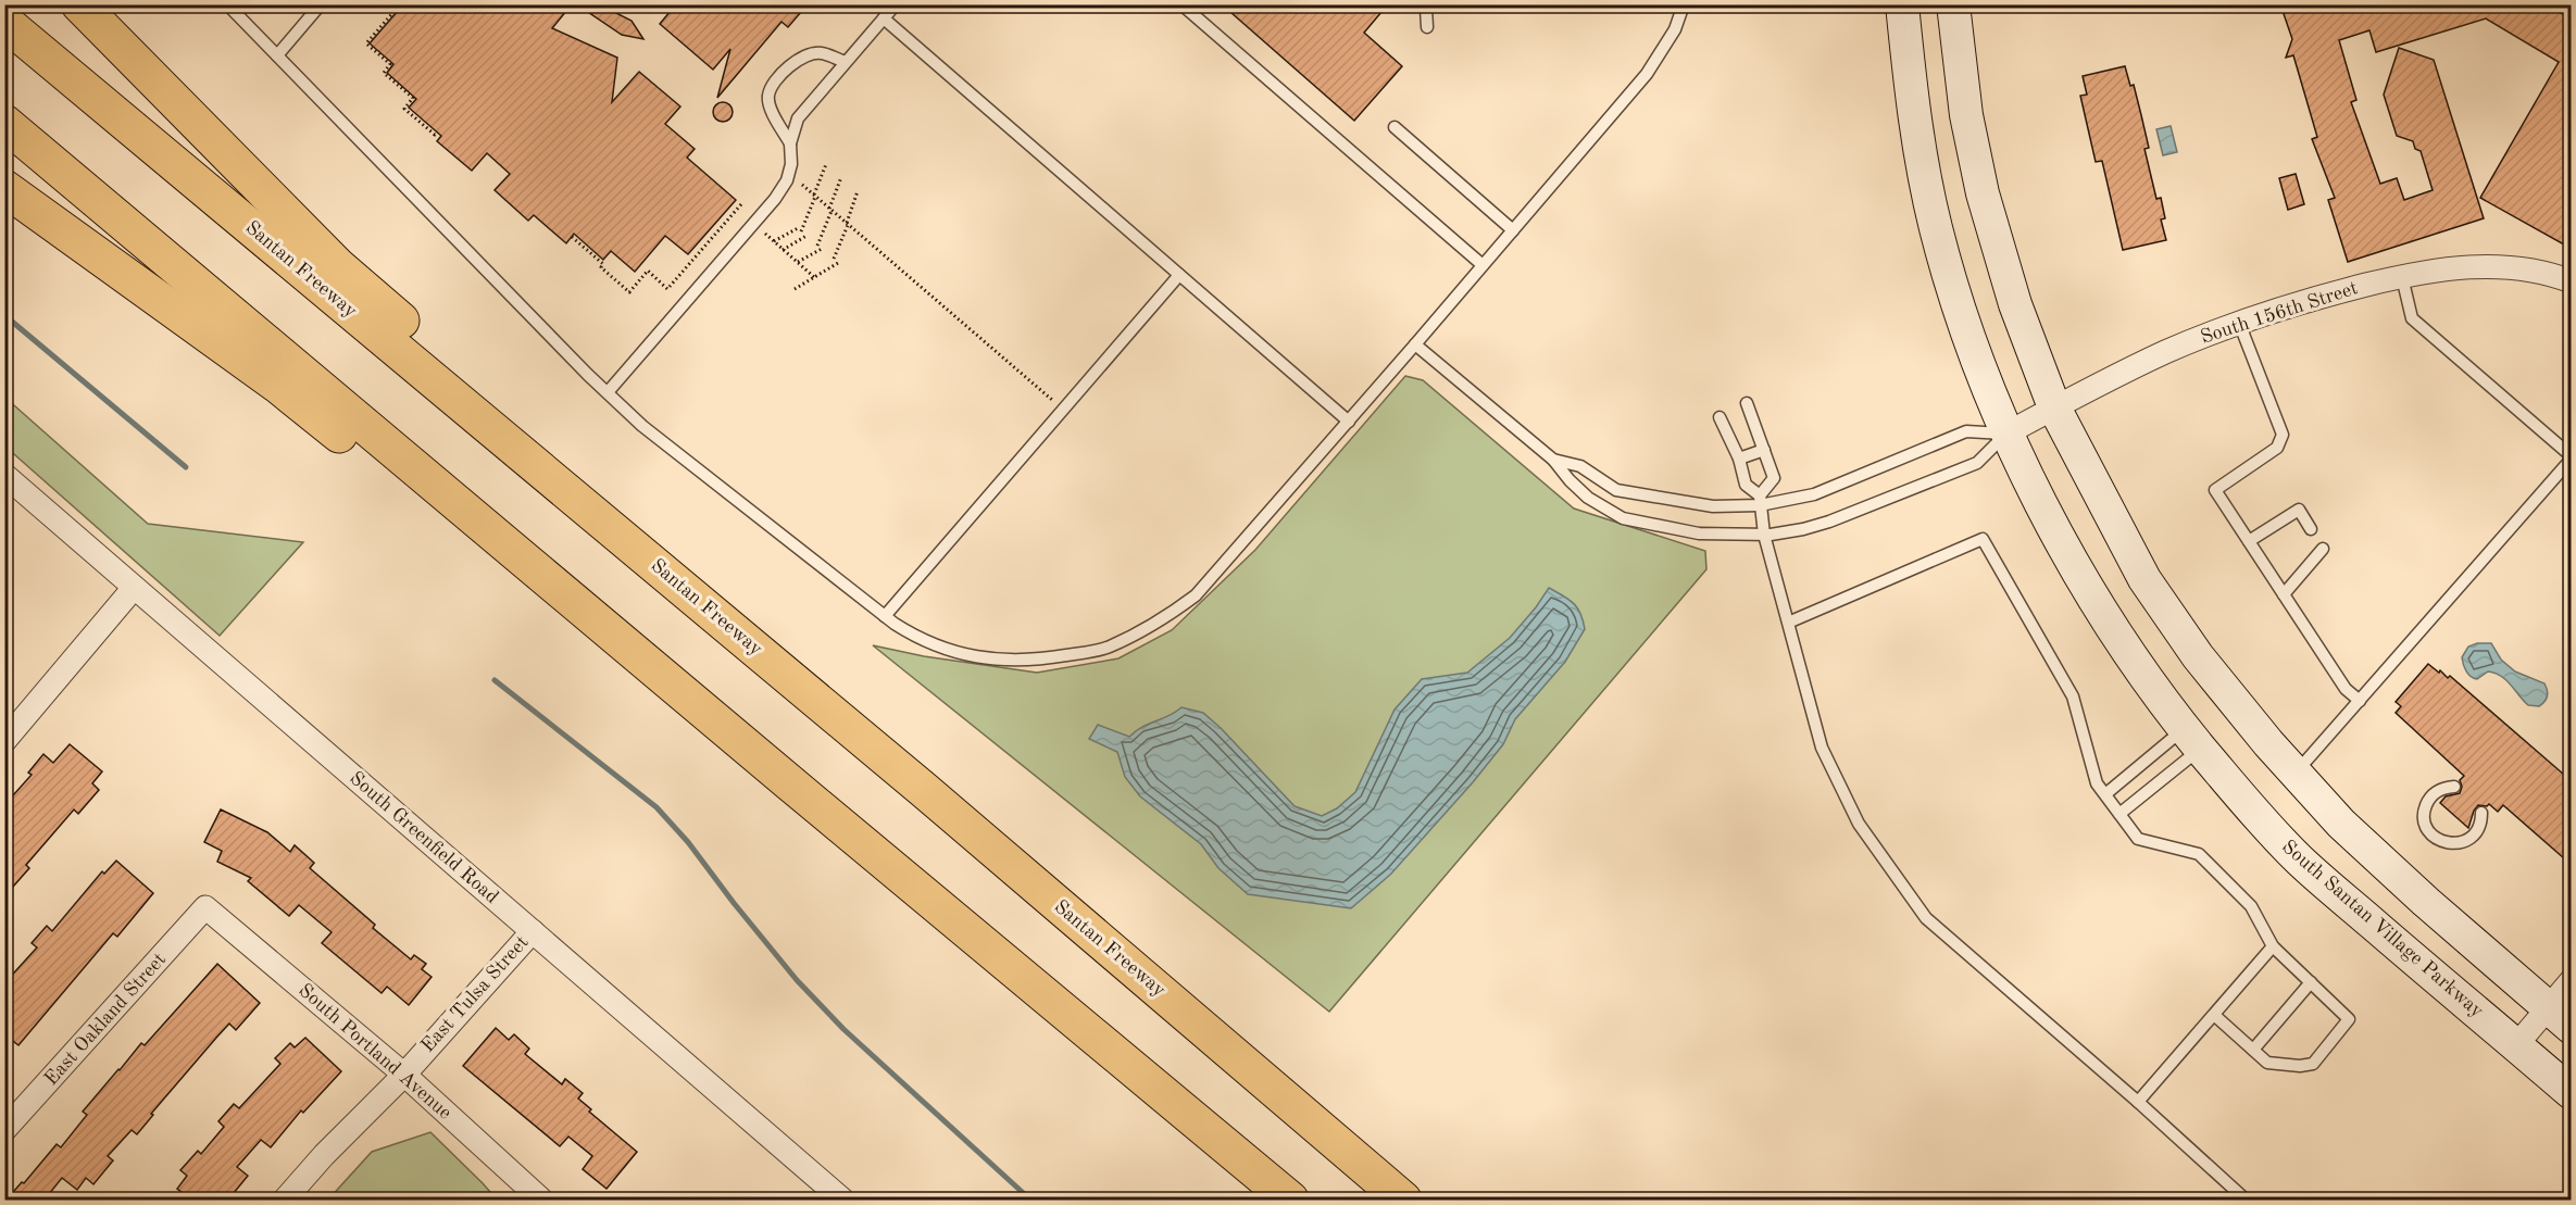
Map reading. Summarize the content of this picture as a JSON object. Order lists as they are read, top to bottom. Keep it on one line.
{"streets":{"highway":["Santan Freeway"],"main road":["South Santan Village Parkway"],"street":["South 156th Street","South Greenfield Road","East Tulsa Street","East Oakland Street","South Portland Avenue"]},"crossings":[["South 156th Street","South Santan Village Parkway"],["South Greenfield Road","East Tulsa Street"],["East Tulsa Street","South Portland Avenue"],["East Oakland Street","South Portland Avenue"]]}
